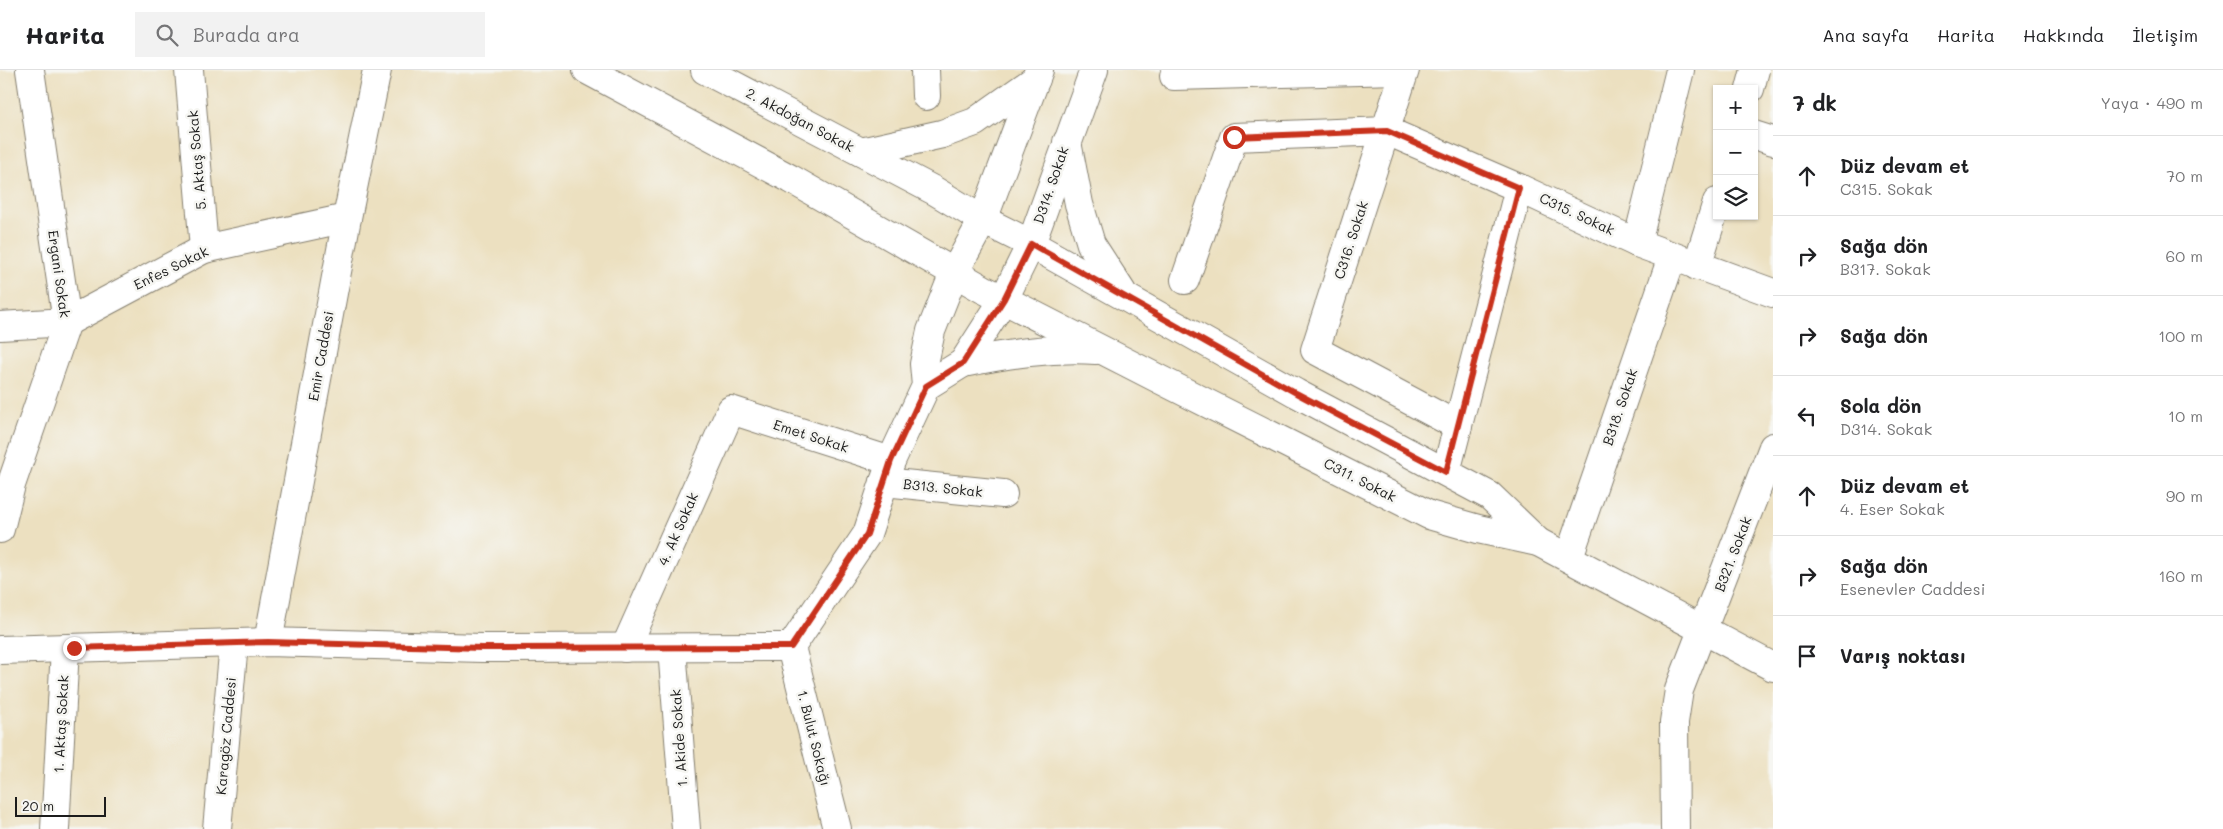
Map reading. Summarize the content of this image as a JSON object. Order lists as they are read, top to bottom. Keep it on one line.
{"streets":{"street":["2. Akdoğan Sokak","5. Aktaş Sokak","D314. Sokak","C315. Sokak","C316. Sokak","Enfes Sokak","Ergani Sokak","Emir Caddesi","B318. Sokak","Emet Sokak","C311. Sokak","B313. Sokak","4. Ak Sokak","B321. Sokak","1. Aktaş Sokak","Karagöz Caddesi","1. Akide Sokak","1. Bulut Sokağı"]},"crossings":[["2. Akdoğan Sokak","D314. Sokak"],["2. Akdoğan Sokak","C311. Sokak"],["5. Aktaş Sokak","Enfes Sokak"],["D314. Sokak","C311. Sokak"],["C315. Sokak","C316. Sokak"],["C315. Sokak","B318. Sokak"],["Enfes Sokak","Ergani Sokak"],["Enfes Sokak","Emir Caddesi"],["B318. Sokak","C311. Sokak"],["Emet Sokak","B313. Sokak"],["Emet Sokak","4. Ak Sokak"],["C311. Sokak","B321. Sokak"]],"scale_bar":"20 m","page":{"header":"Harita","search":"Burada ara","nav":["Ana sayfa","Harita","Hakkında","İletişim"],"heading":["7 dk","Yaya · 490 m"],"map_buttons":["+","−"],"list":[["Düz devam et","C315. Sokak","70 m"],["Sağa dön","B317. Sokak","60 m"],["Sağa dön","100 m"],["Sola dön","D314. Sokak","10 m"],["Düz devam et","4. Eser Sokak","90 m"],["Sağa dön","Esenevler Caddesi","160 m"],"Varış noktası"],"scale":"20 m"}}
